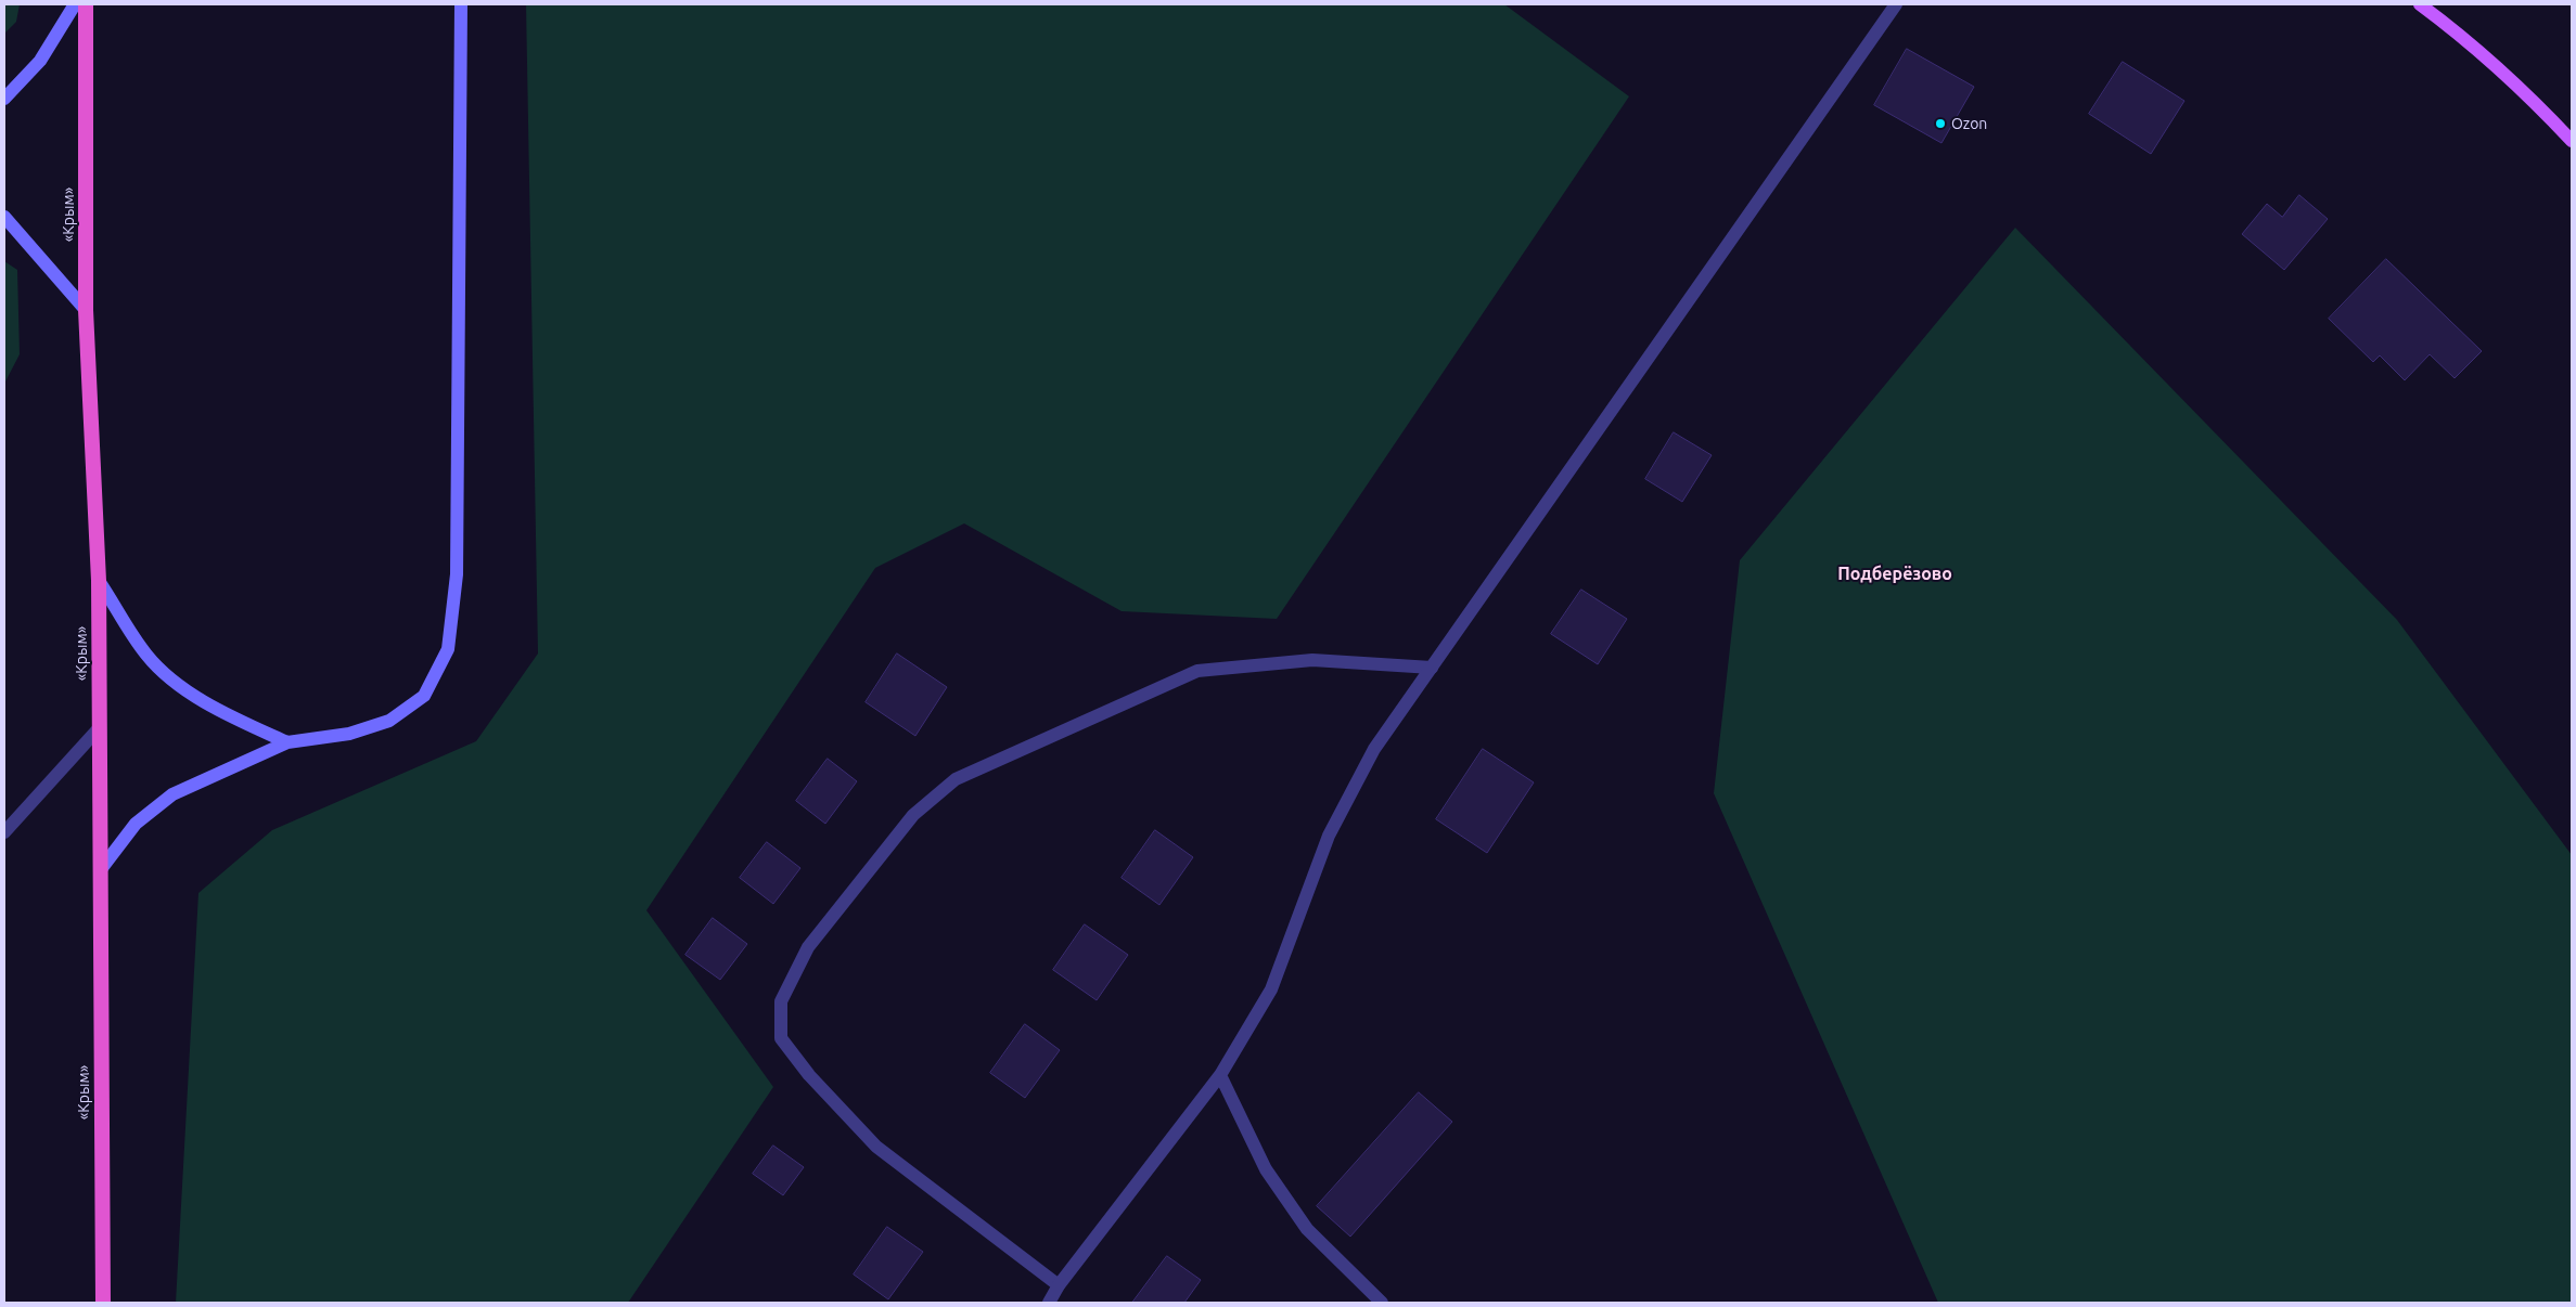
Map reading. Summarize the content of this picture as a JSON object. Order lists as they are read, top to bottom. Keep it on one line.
{"streets":{"highway":["«Крым»"]},"districts":["Подберёзово"],"places":["Ozon"]}
